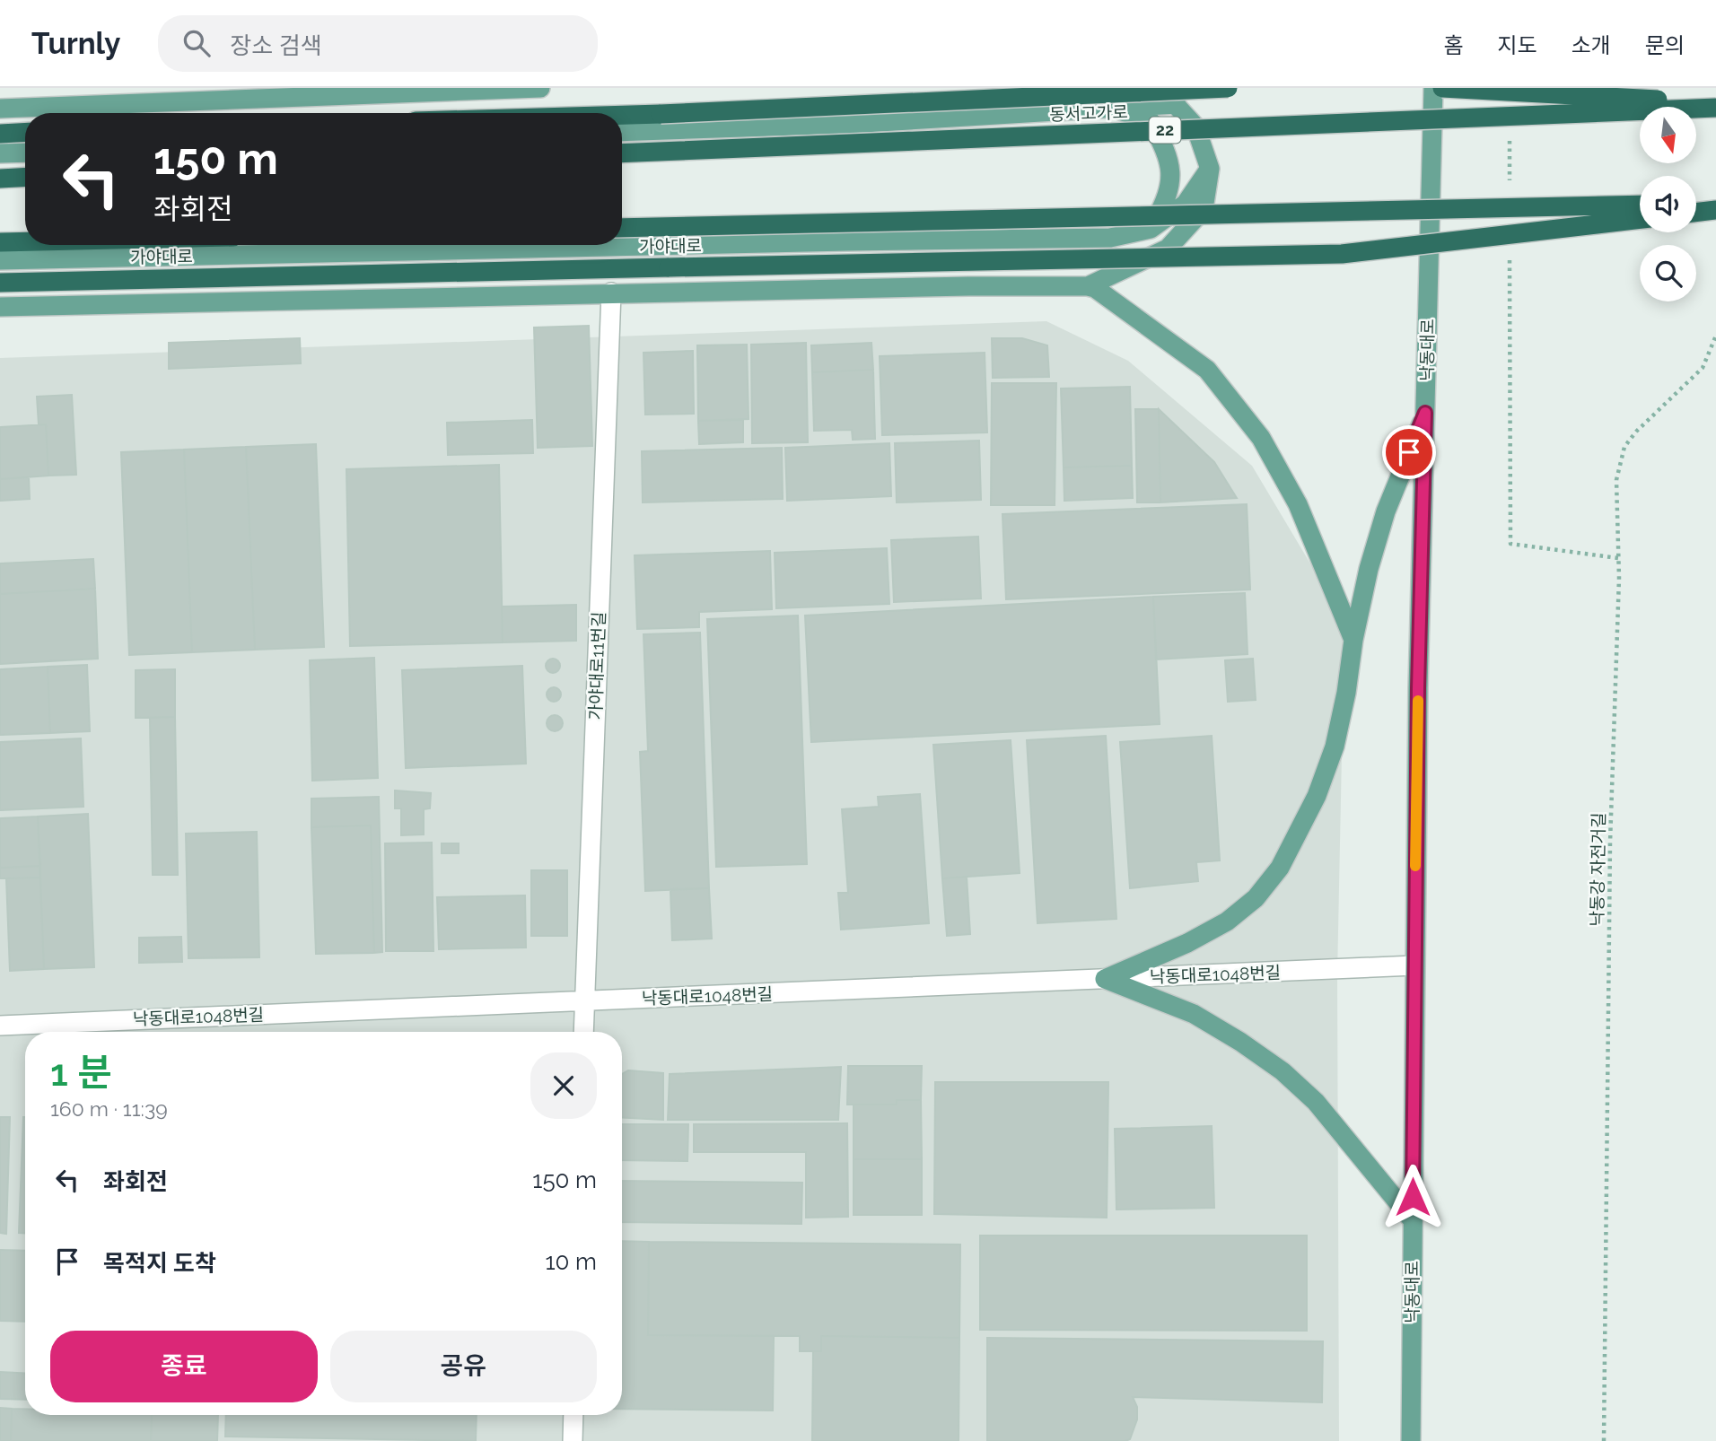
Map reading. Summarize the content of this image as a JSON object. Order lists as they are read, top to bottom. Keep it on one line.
{"streets":{"highway":["동서고가로","22"],"main road":["가야대로","낙동대로"],"street":["가야대로11번길","낙동대로1048번길"],"path":["낙동강 자전거길"]},"crossings":[["낙동대로","낙동대로1048번길"],["가야대로11번길","낙동대로1048번길"]],"north":"bottom","page":{"header":"Turnly","search":"장소 검색","nav":["홈","지도","소개","문의"],"turn":["150 m","좌회전"],"heading":["1 분","160 m · 11:39"],"list":[{"name":"좌회전","value":"150 m"},{"name":"목적지 도착","value":"10 m"}],"buttons":["종료","공유"]}}
